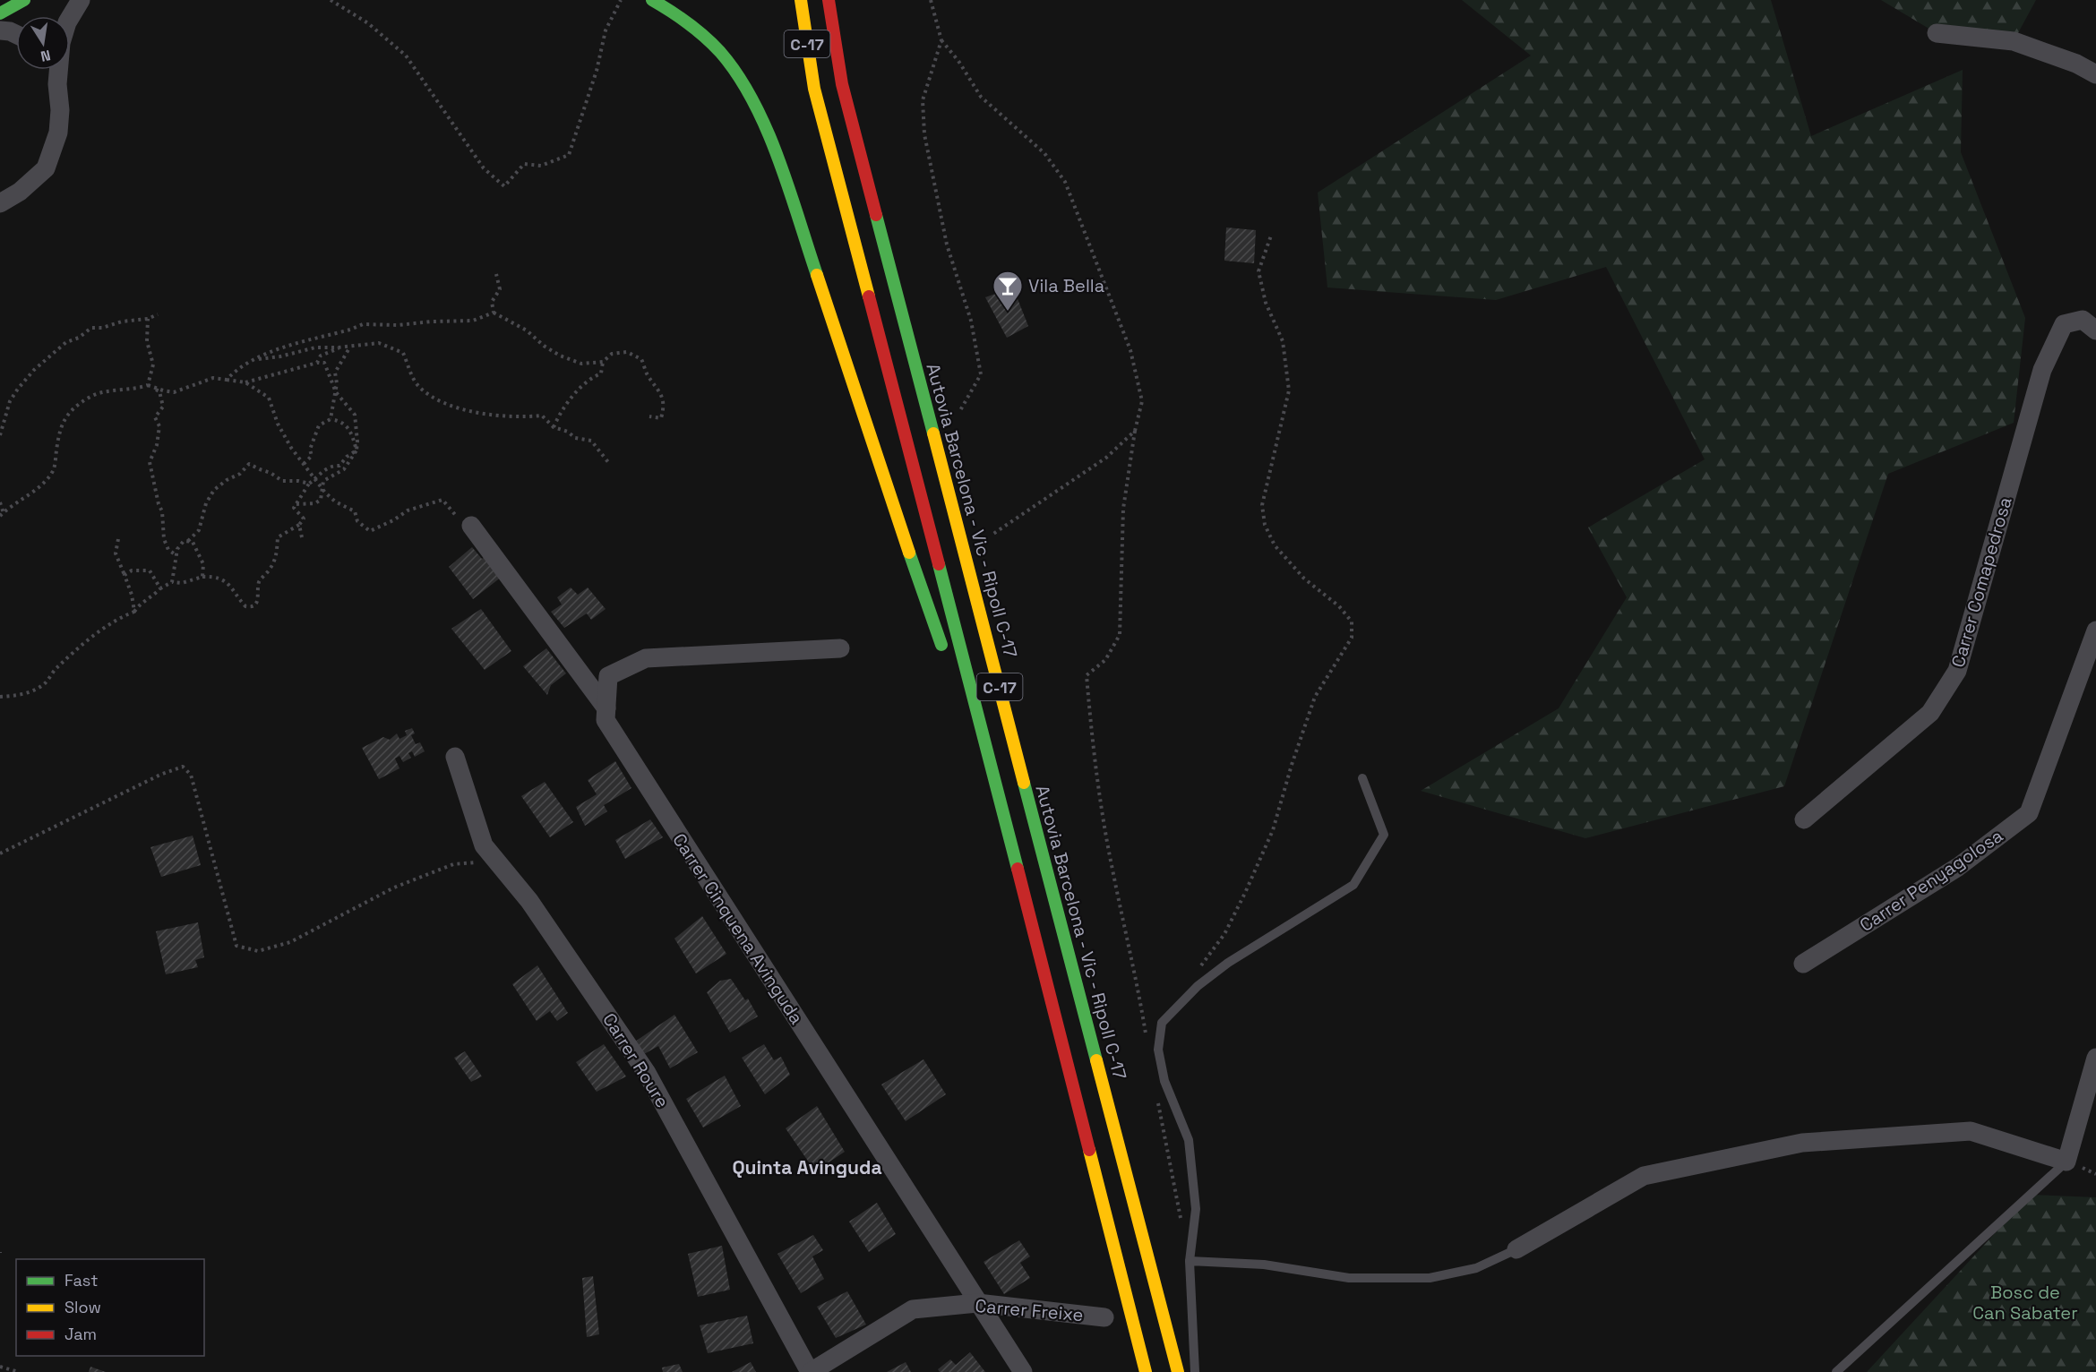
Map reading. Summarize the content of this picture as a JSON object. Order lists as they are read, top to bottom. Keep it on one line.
{"streets":{"main road":["C-17","Autovia Barcelona - Vic - Ripoll C-17"],"street":["Carrer Comapedrosa","Carrer Penyagolosa","Carrer Cinquena Avinguda","Carrer Roure","Carrer Freixe"]},"crossings":[["Carrer Cinquena Avinguda","Carrer Freixe"],["Carrer Roure","Carrer Freixe"]],"districts":["Quinta Avinguda"],"parks":["Bosc de Can Sabater"],"places":{"bar":["Vila Bella"]},"legend":["Fast","Slow","Jam"],"north":"bottom"}
